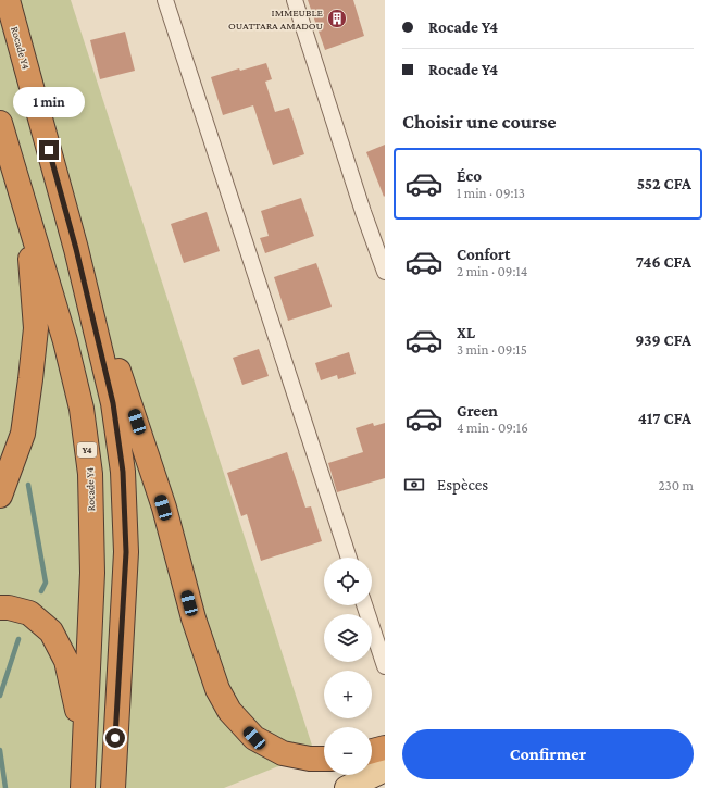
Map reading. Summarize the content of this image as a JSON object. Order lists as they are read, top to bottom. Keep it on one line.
{"streets":{"highway":["Rocade Y4","Y4"]},"places":{"building":["IMMEUBLE OUATTARA AMADOU"]},"page":{"banner":["Rocade Y4","Rocade Y4"],"bubble":"1 min","heading":"Choisir une course","list":[{"name":"Éco","note":"1 min · 09:13","value":"552 CFA"},{"name":"Confort","note":"2 min · 09:14","value":"746 CFA"},{"name":"XL","note":"3 min · 09:15","value":"939 CFA"},{"name":"Green","note":"4 min · 09:16","value":"417 CFA"}],"pay":["Espèces","230 m"],"map_buttons":["+","−"],"buttons":"Confirmer"}}
